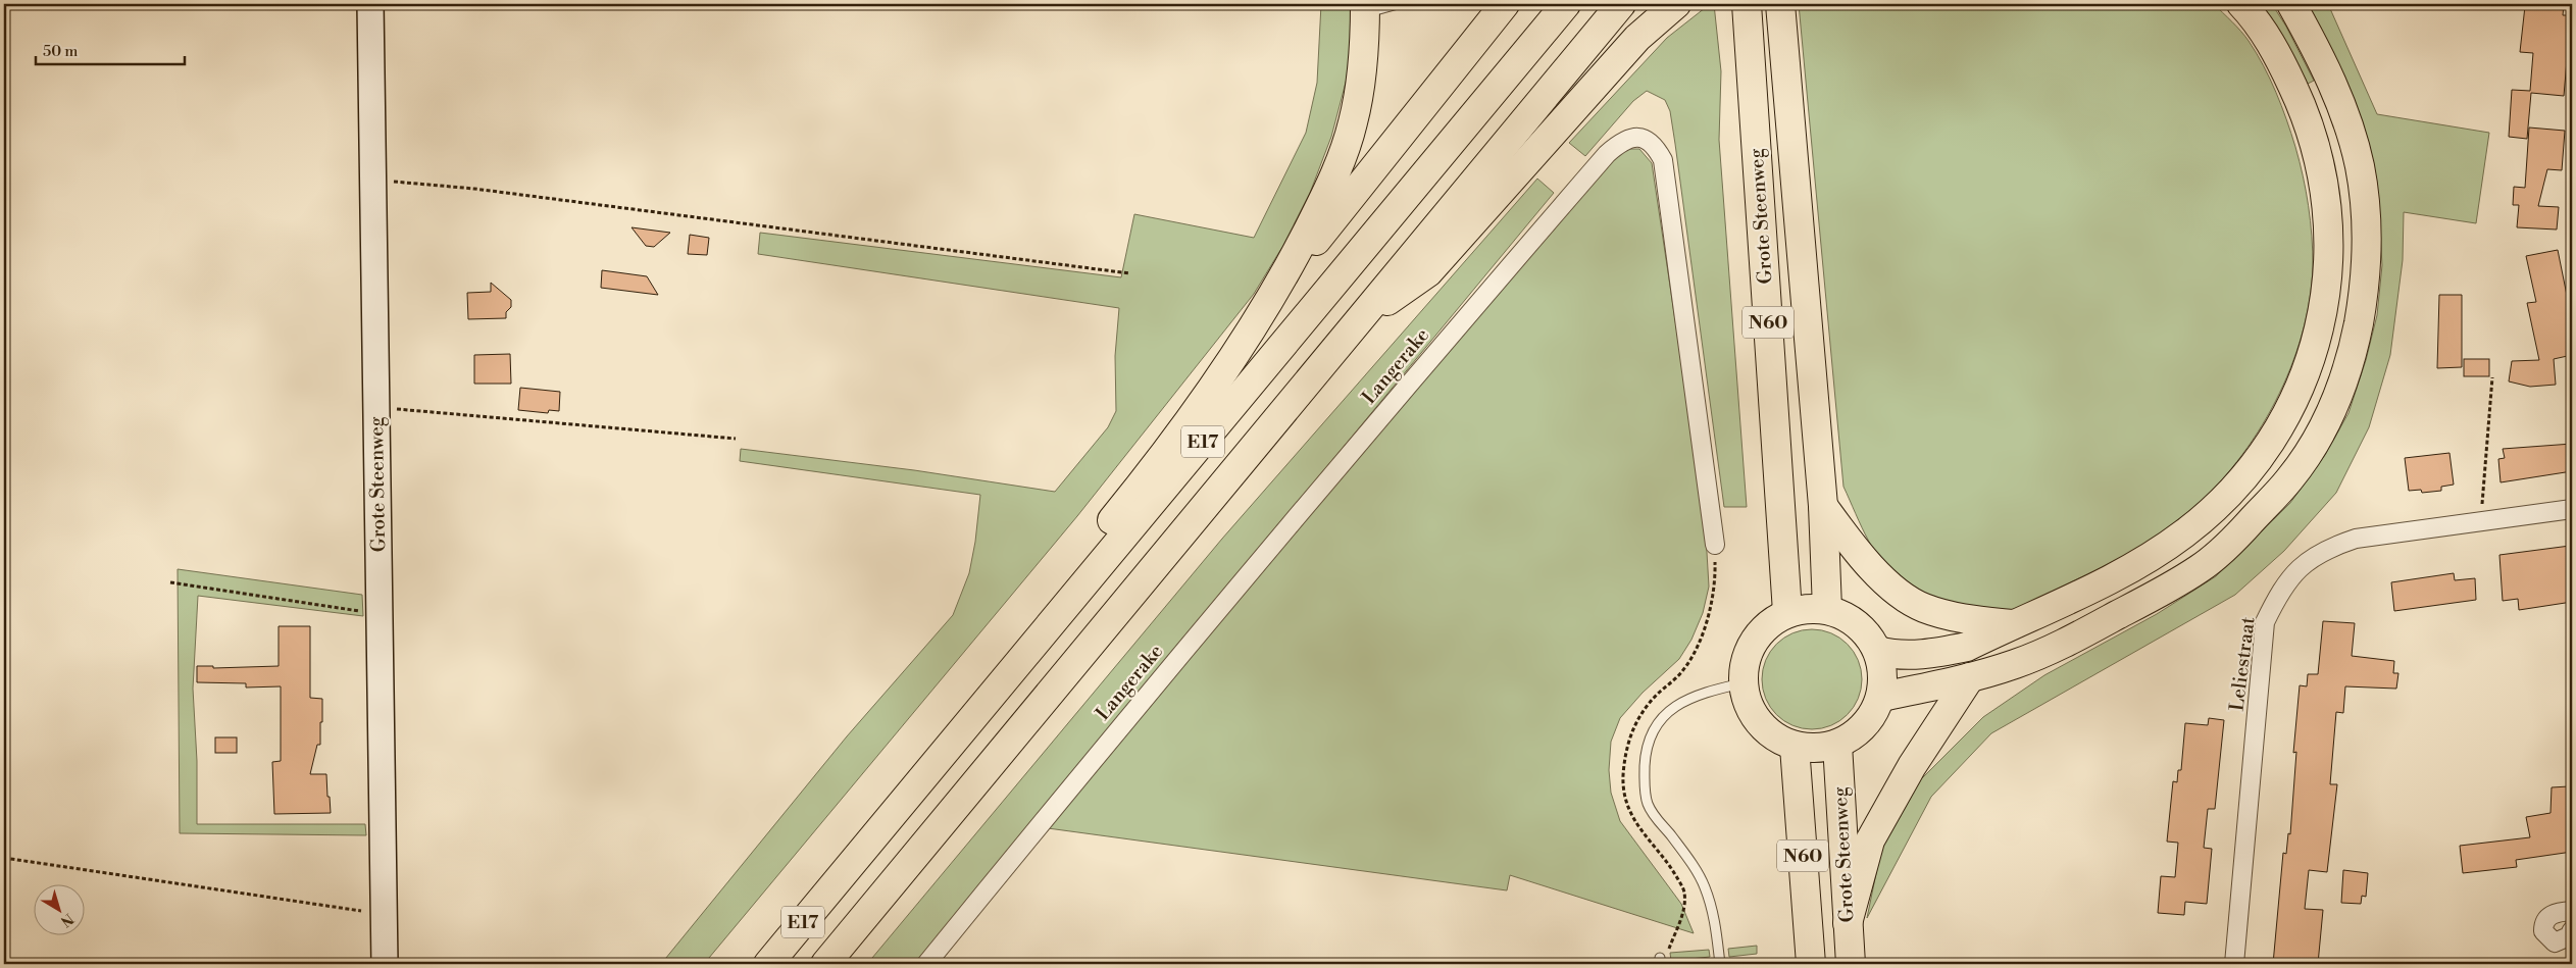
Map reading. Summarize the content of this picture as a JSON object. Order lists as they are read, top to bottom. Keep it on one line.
{"streets":{"highway":["Grote Steenweg","N60","E17"],"street":["Langerake","Leliestraat"]},"scale_bar":"50 m","north":"bottom right"}
